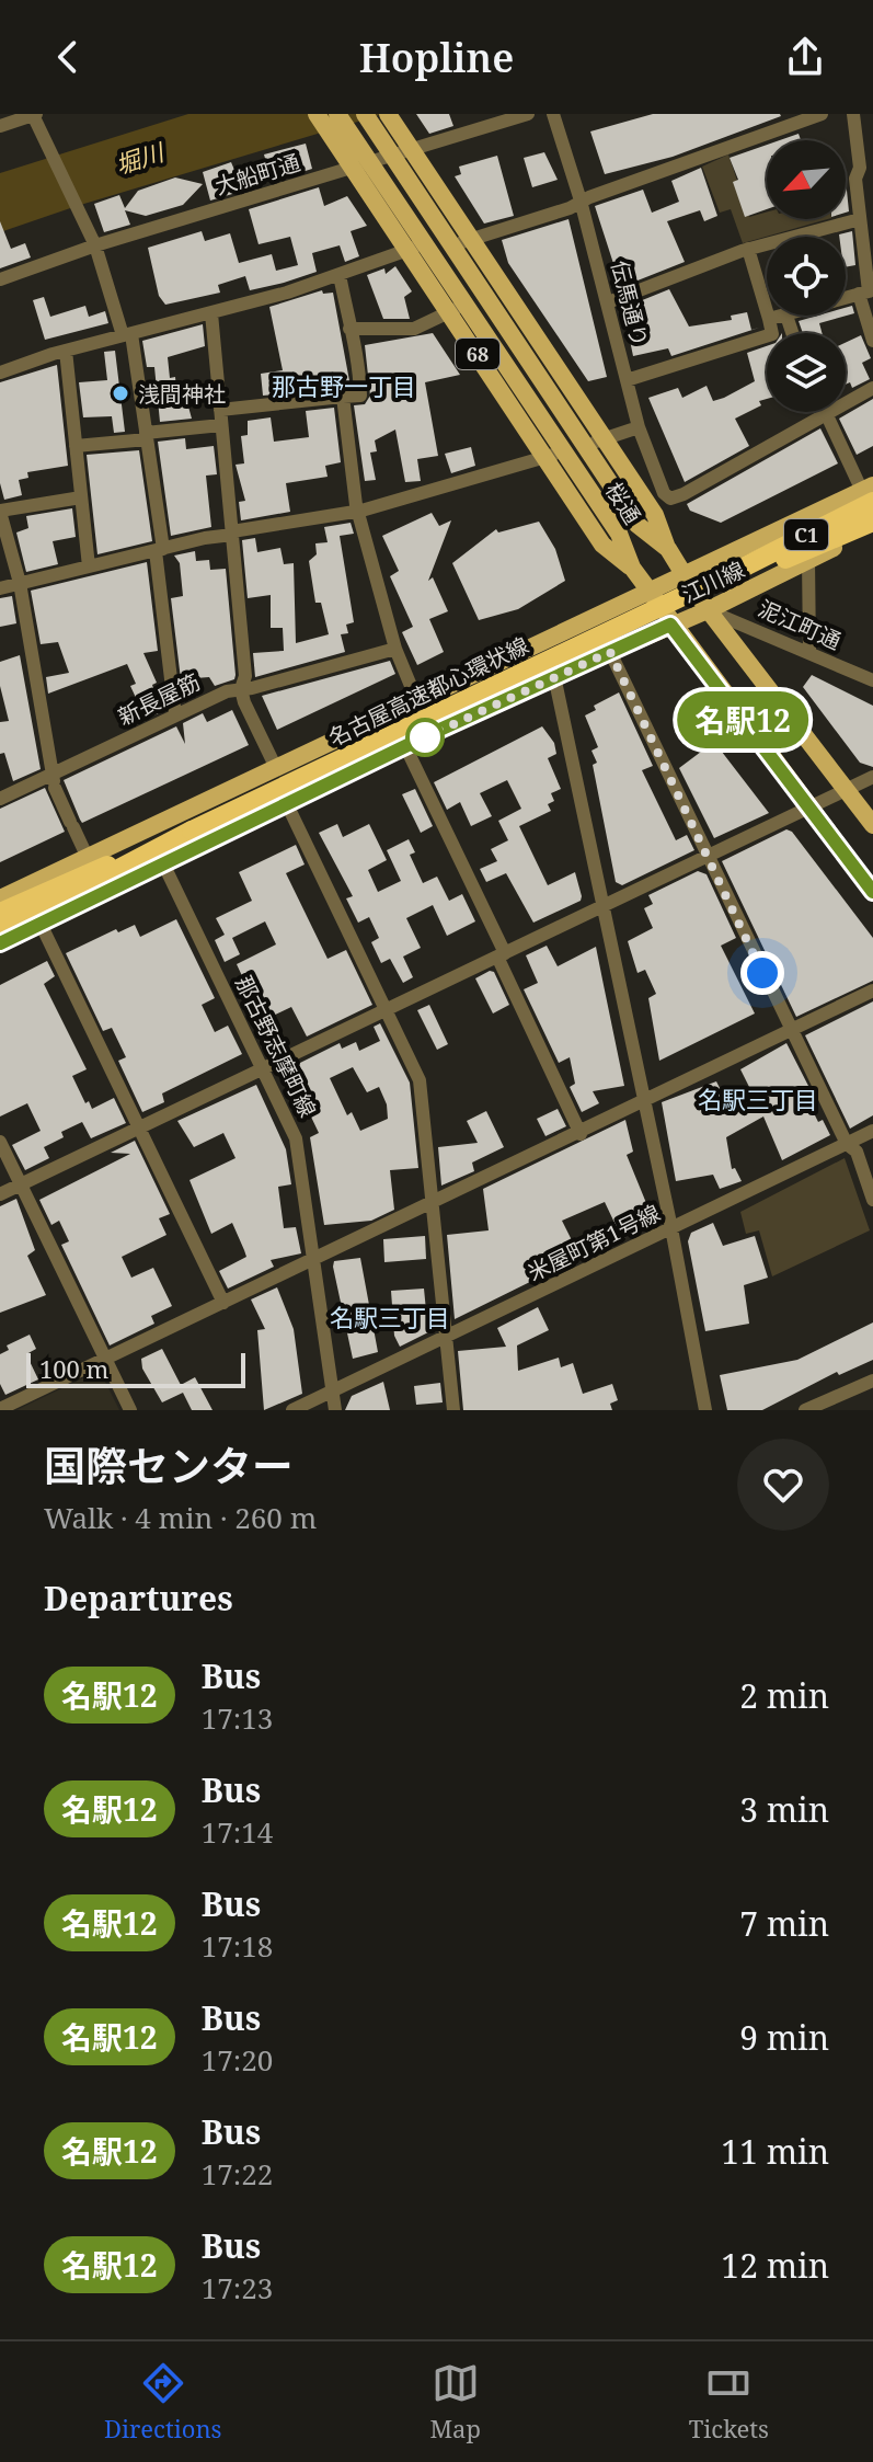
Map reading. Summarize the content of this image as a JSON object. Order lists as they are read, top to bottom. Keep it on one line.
{"streets":{"highway":["C1","名古屋高速都心環状線"],"main road":["68","桜通","江川線"],"street":["大船町通","伝馬通り","泥江町通","新長屋筋","那古野志摩町線","米屋町第1号線"]},"crossings":[["大船町通","68"],["大船町通","桜通"],["68","桜通"],["桜通","江川線"],["桜通","泥江町通"],["江川線","泥江町通"],["江川線","名古屋高速都心環状線"],["江川線","那古野志摩町線"],["那古野志摩町線","米屋町第1号線"]],"districts":["那古野一丁目","名駅三丁目","名駅三丁目"],"water":["堀川"],"places":["浅間神社"],"lines":["bus line 名駅12"],"scale_bar":"100 m","north":"bottom left","page":{"header":"Hopline","on_map":"名駅12","scale":"100 m","heading":[["国際センター","Walk · 4 min · 260 m"],"Departures"],"list":[{"mark":"名駅12","name":"Bus","note":"17:13","value":"2 min"},{"mark":"名駅12","name":"Bus","note":"17:14","value":"3 min"},{"mark":"名駅12","name":"Bus","note":"17:18","value":"7 min"},{"mark":"名駅12","name":"Bus","note":"17:20","value":"9 min"},{"mark":"名駅12","name":"Bus","note":"17:22","value":"11 min"},{"mark":"名駅12","name":"Bus","note":"17:23","value":"12 min"}],"tabs":["Directions","Map","Tickets"]}}
